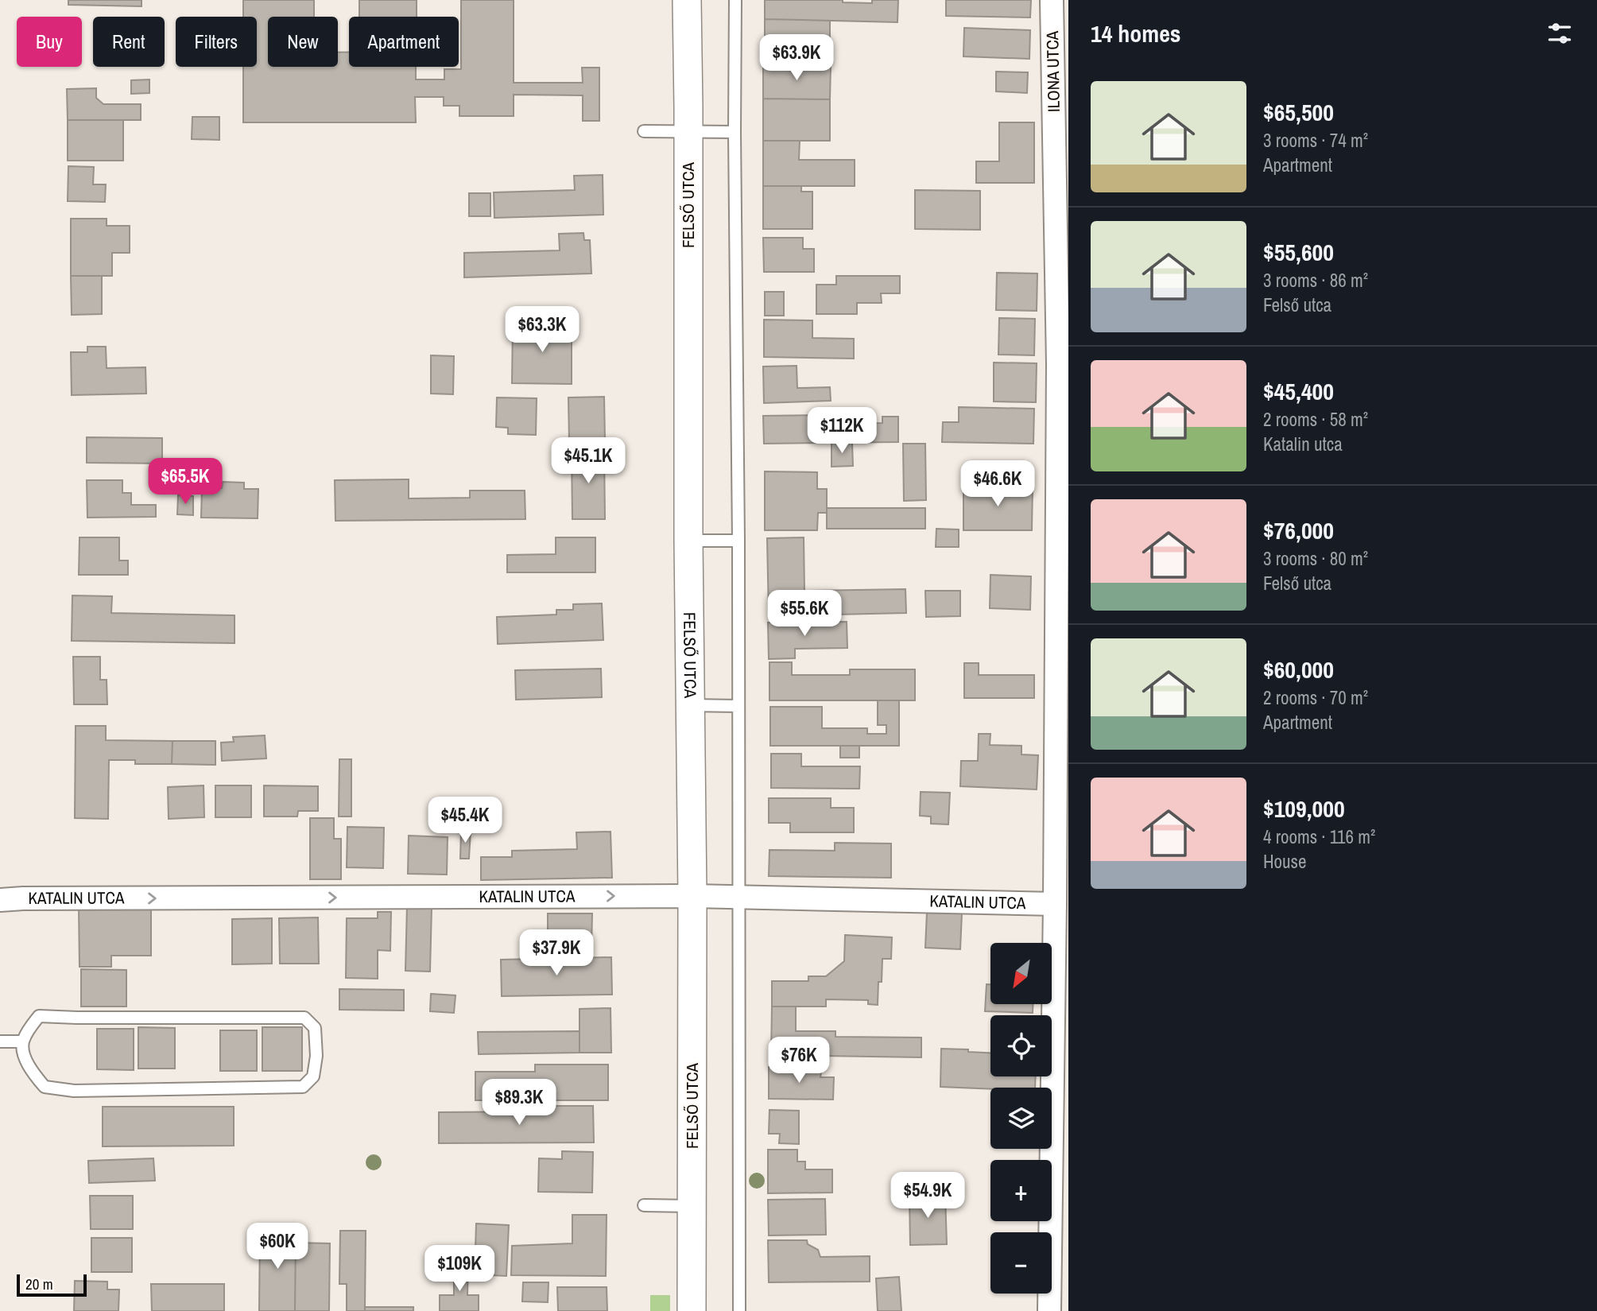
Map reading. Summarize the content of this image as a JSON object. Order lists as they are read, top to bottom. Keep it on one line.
{"streets":{"street":["ILONA UTCA","FELSŐ UTCA","KATALIN UTCA"]},"crossings":[["ILONA UTCA","KATALIN UTCA"],["FELSŐ UTCA","KATALIN UTCA"]],"one_way":["KATALIN UTCA"],"scale_bar":"20 m","north":"bottom left","page":{"heading":"14 homes","chip":["Buy","Rent","Filters","New","Apartment"],"price":["$63.9K","$63.3K","$112K","$45.1K","$65.5K","$46.6K","$55.6K","$45.4K","$37.9K","$76K","$89.3K","$54.9K","$60K","$109K"],"list":[{"name":"$65,500","note":"3 rooms · 74 m² · Apartment"},{"name":"$55,600","note":"3 rooms · 86 m² · Felső utca"},{"name":"$45,400","note":"2 rooms · 58 m² · Katalin utca"},{"name":"$76,000","note":"3 rooms · 80 m² · Felső utca"},{"name":"$60,000","note":"2 rooms · 70 m² · Apartment"},{"name":"$109,000","note":"4 rooms · 116 m² · House"}],"map_buttons":["+","−"],"scale":"20 m"}}
